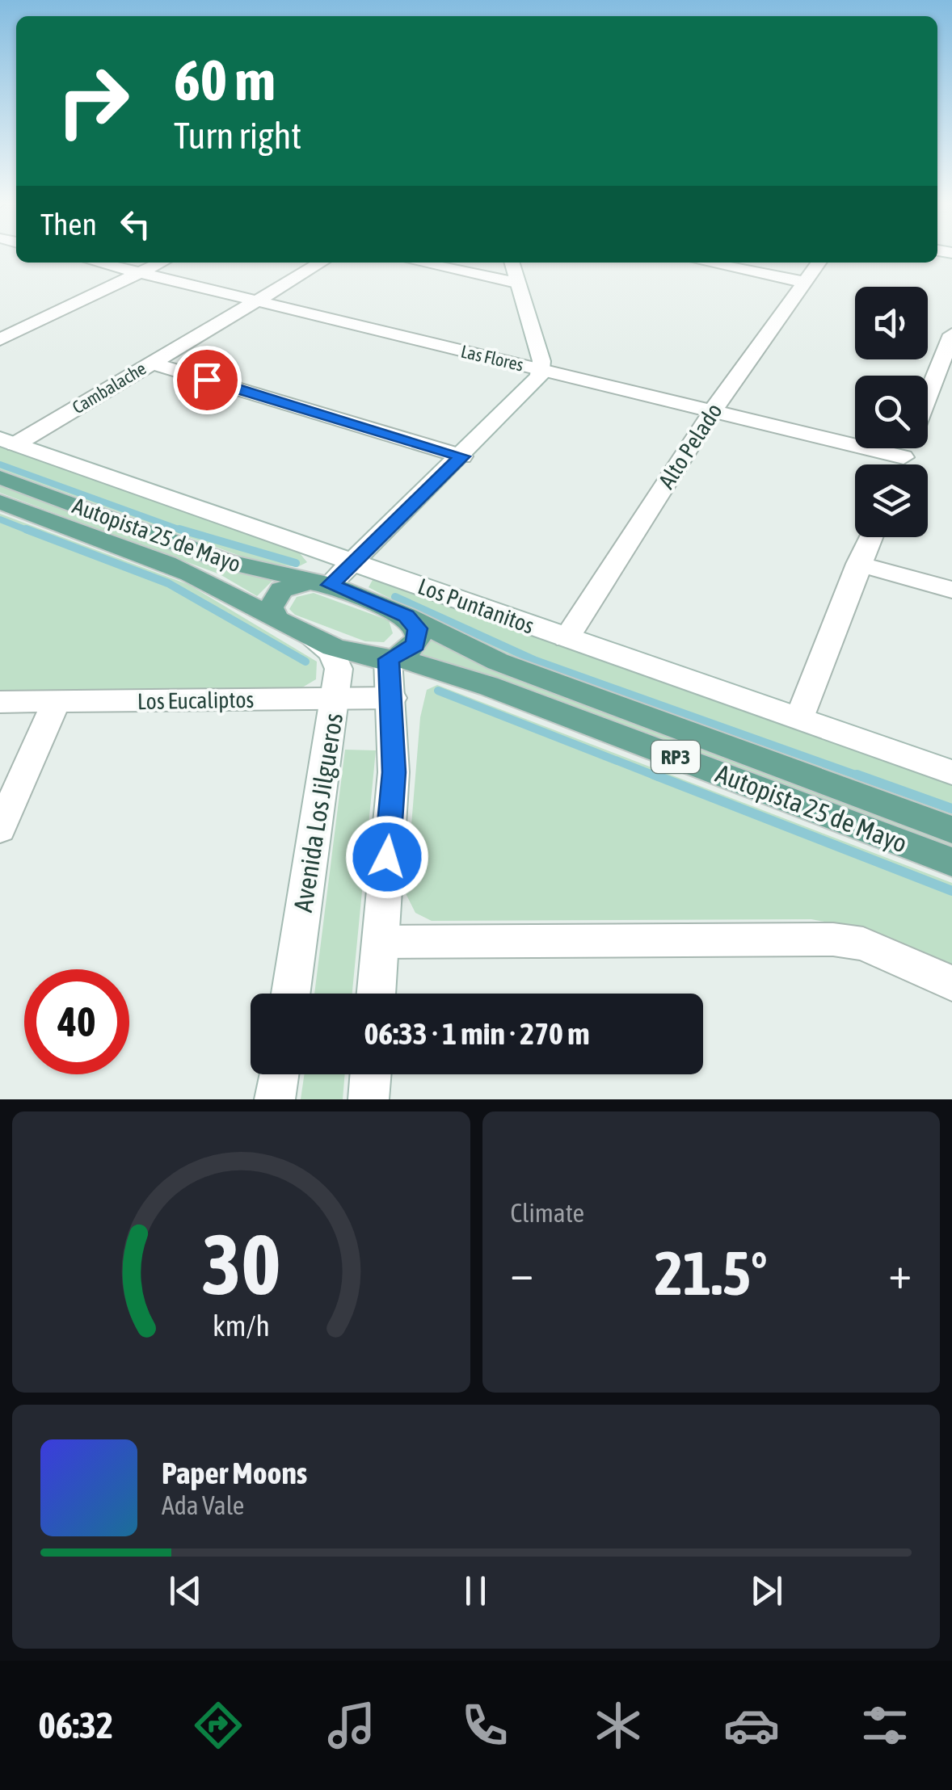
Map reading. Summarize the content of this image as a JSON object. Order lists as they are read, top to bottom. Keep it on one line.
{"streets":{"main road":["Autopista 25 de Mayo","RP3"],"street":["Las Flores","Cambalache","Alto Pelado","Los Puntanitos","Los Eucaliptos","Avenida Los Jilgueros"]},"crossings":[["Las Flores","Cambalache"],["Las Flores","Alto Pelado"],["Cambalache","Los Puntanitos"],["Alto Pelado","Los Puntanitos"],["Autopista 25 de Mayo","RP3"],["Autopista 25 de Mayo","Avenida Los Jilgueros"],["Los Eucaliptos","Avenida Los Jilgueros"],["RP3","Avenida Los Jilgueros"]],"page":{"turn":["60 m","Turn right"],"then":"Then","limit":"40","trip":"06:33 · 1 min · 270 m","tile":"Climate","heat":["−","21.5°","+"],"song":["Paper Moons","Ada Vale"],"tabs":"06:32","gauge":["30","km/h"]}}
